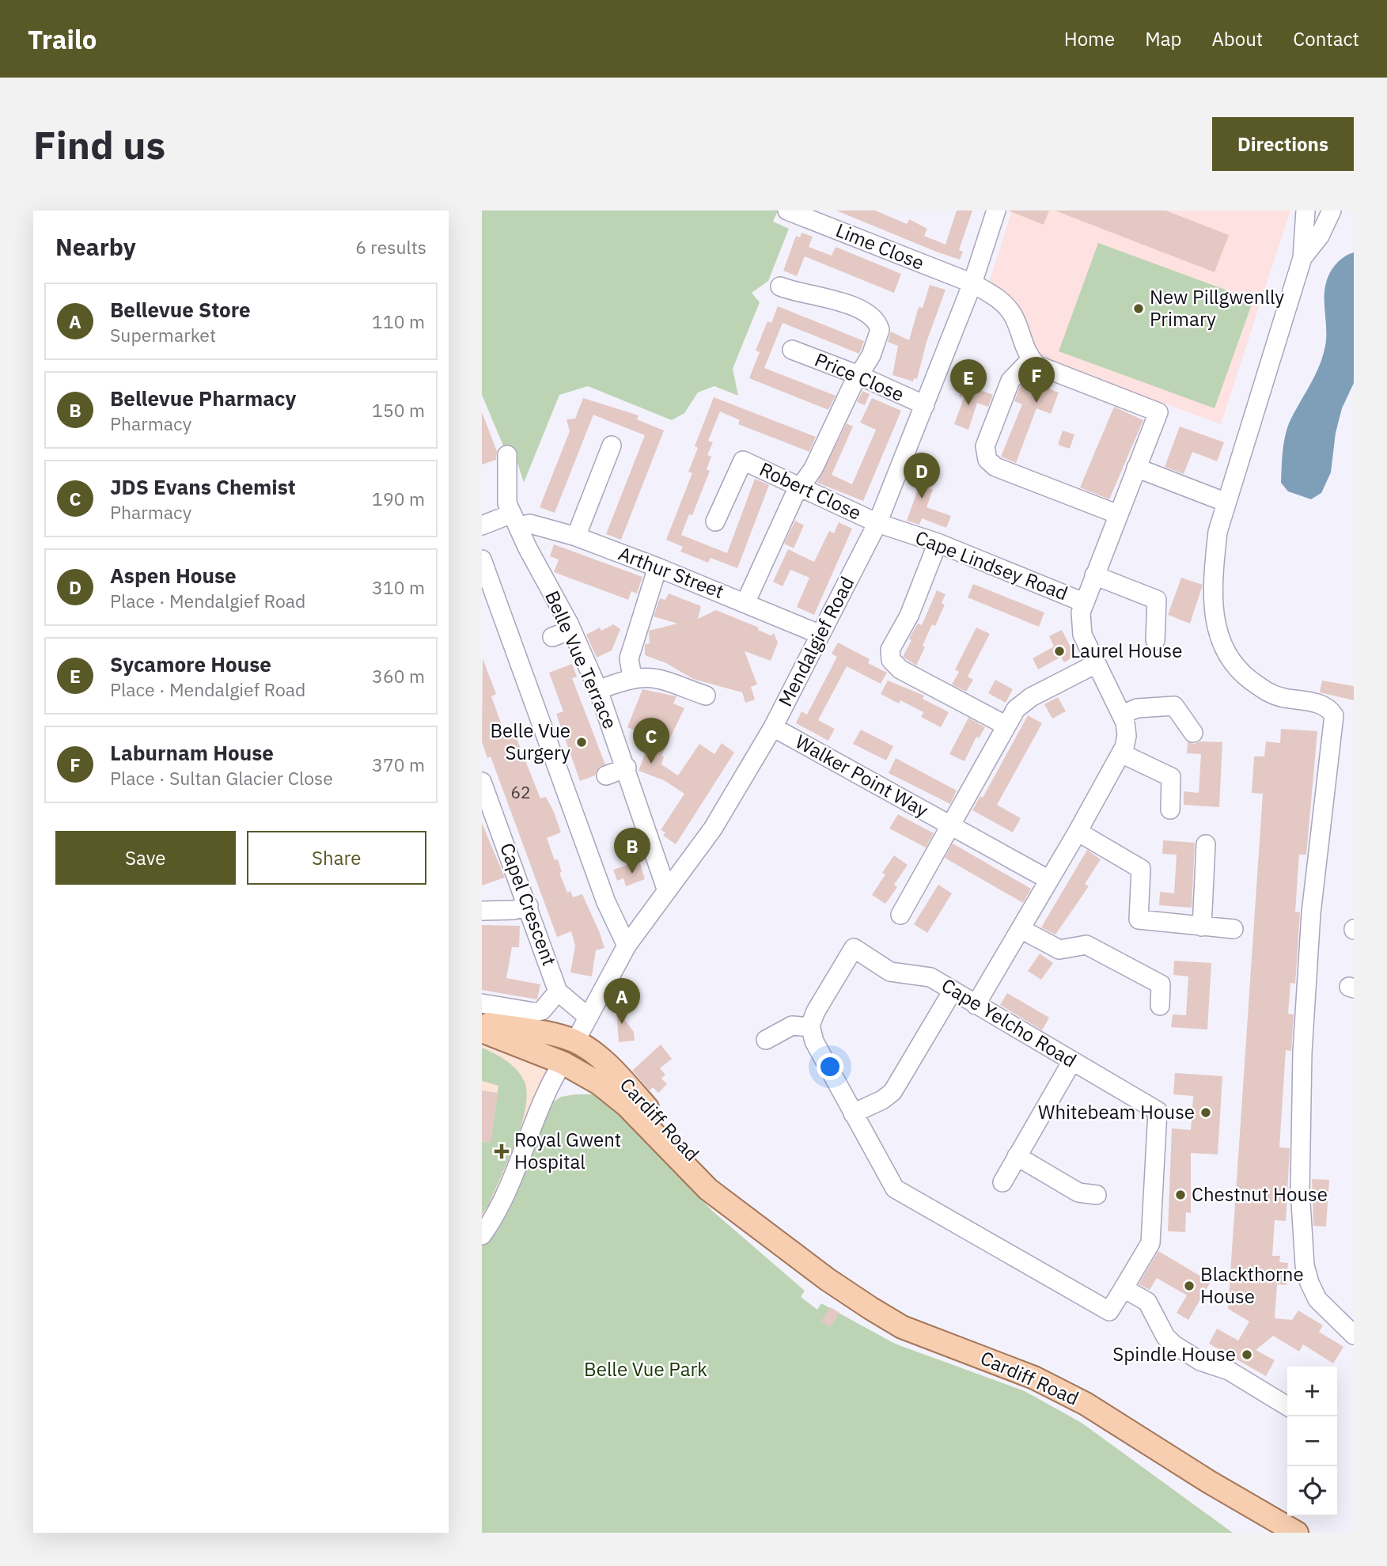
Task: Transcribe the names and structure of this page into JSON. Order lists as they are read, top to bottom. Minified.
{"streets":{"main road":["Cardiff Road"],"street":["Lime Close","Price Close","Robert Close","Cape Lindsey Road","Arthur Street","Mendalgief Road","Belle Vue Terrace","Walker Point Way","Capel Crescent","Cape Yelcho Road"]},"crossings":[["Lime Close","Mendalgief Road"],["Price Close","Mendalgief Road"],["Robert Close","Cape Lindsey Road"],["Robert Close","Mendalgief Road"],["Cape Lindsey Road","Mendalgief Road"],["Cape Lindsey Road","Walker Point Way"],["Cape Lindsey Road","Cape Yelcho Road"],["Arthur Street","Mendalgief Road"],["Arthur Street","Belle Vue Terrace"],["Mendalgief Road","Belle Vue Terrace"],["Mendalgief Road","Walker Point Way"],["Mendalgief Road","Capel Crescent"],["Mendalgief Road","Cardiff Road"]],"parks":["Belle Vue Park"],"places":{"other":["New Pillgwenlly Primary","Laurel House","Belle Vue Surgery","Whitebeam House","Chestnut House","Blackthorne House","Spindle House"],"health":["Royal Gwent Hospital"]},"house_numbers":["62"],"page":{"header":"Trailo","nav":["Home","Map","About","Contact"],"buttons":["Directions",["Save","Share"]],"title":"Find us","heading":["Nearby","6 results"],"list":[{"mark":"A","name":"Bellevue Store","note":"Supermarket","value":"110 m"},{"mark":"B","name":"Bellevue Pharmacy","note":"Pharmacy","value":"150 m"},{"mark":"C","name":"JDS Evans Chemist","note":"Pharmacy","value":"190 m"},{"mark":"D","name":"Aspen House","note":"Place · Mendalgief Road","value":"310 m"},{"mark":"E","name":"Sycamore House","note":"Place · Mendalgief Road","value":"360 m"},{"mark":"F","name":"Laburnam House","note":"Place · Sultan Glacier Close","value":"370 m"}],"pins":["F","E","D","C","B","A"],"map_buttons":["+","−"]}}
